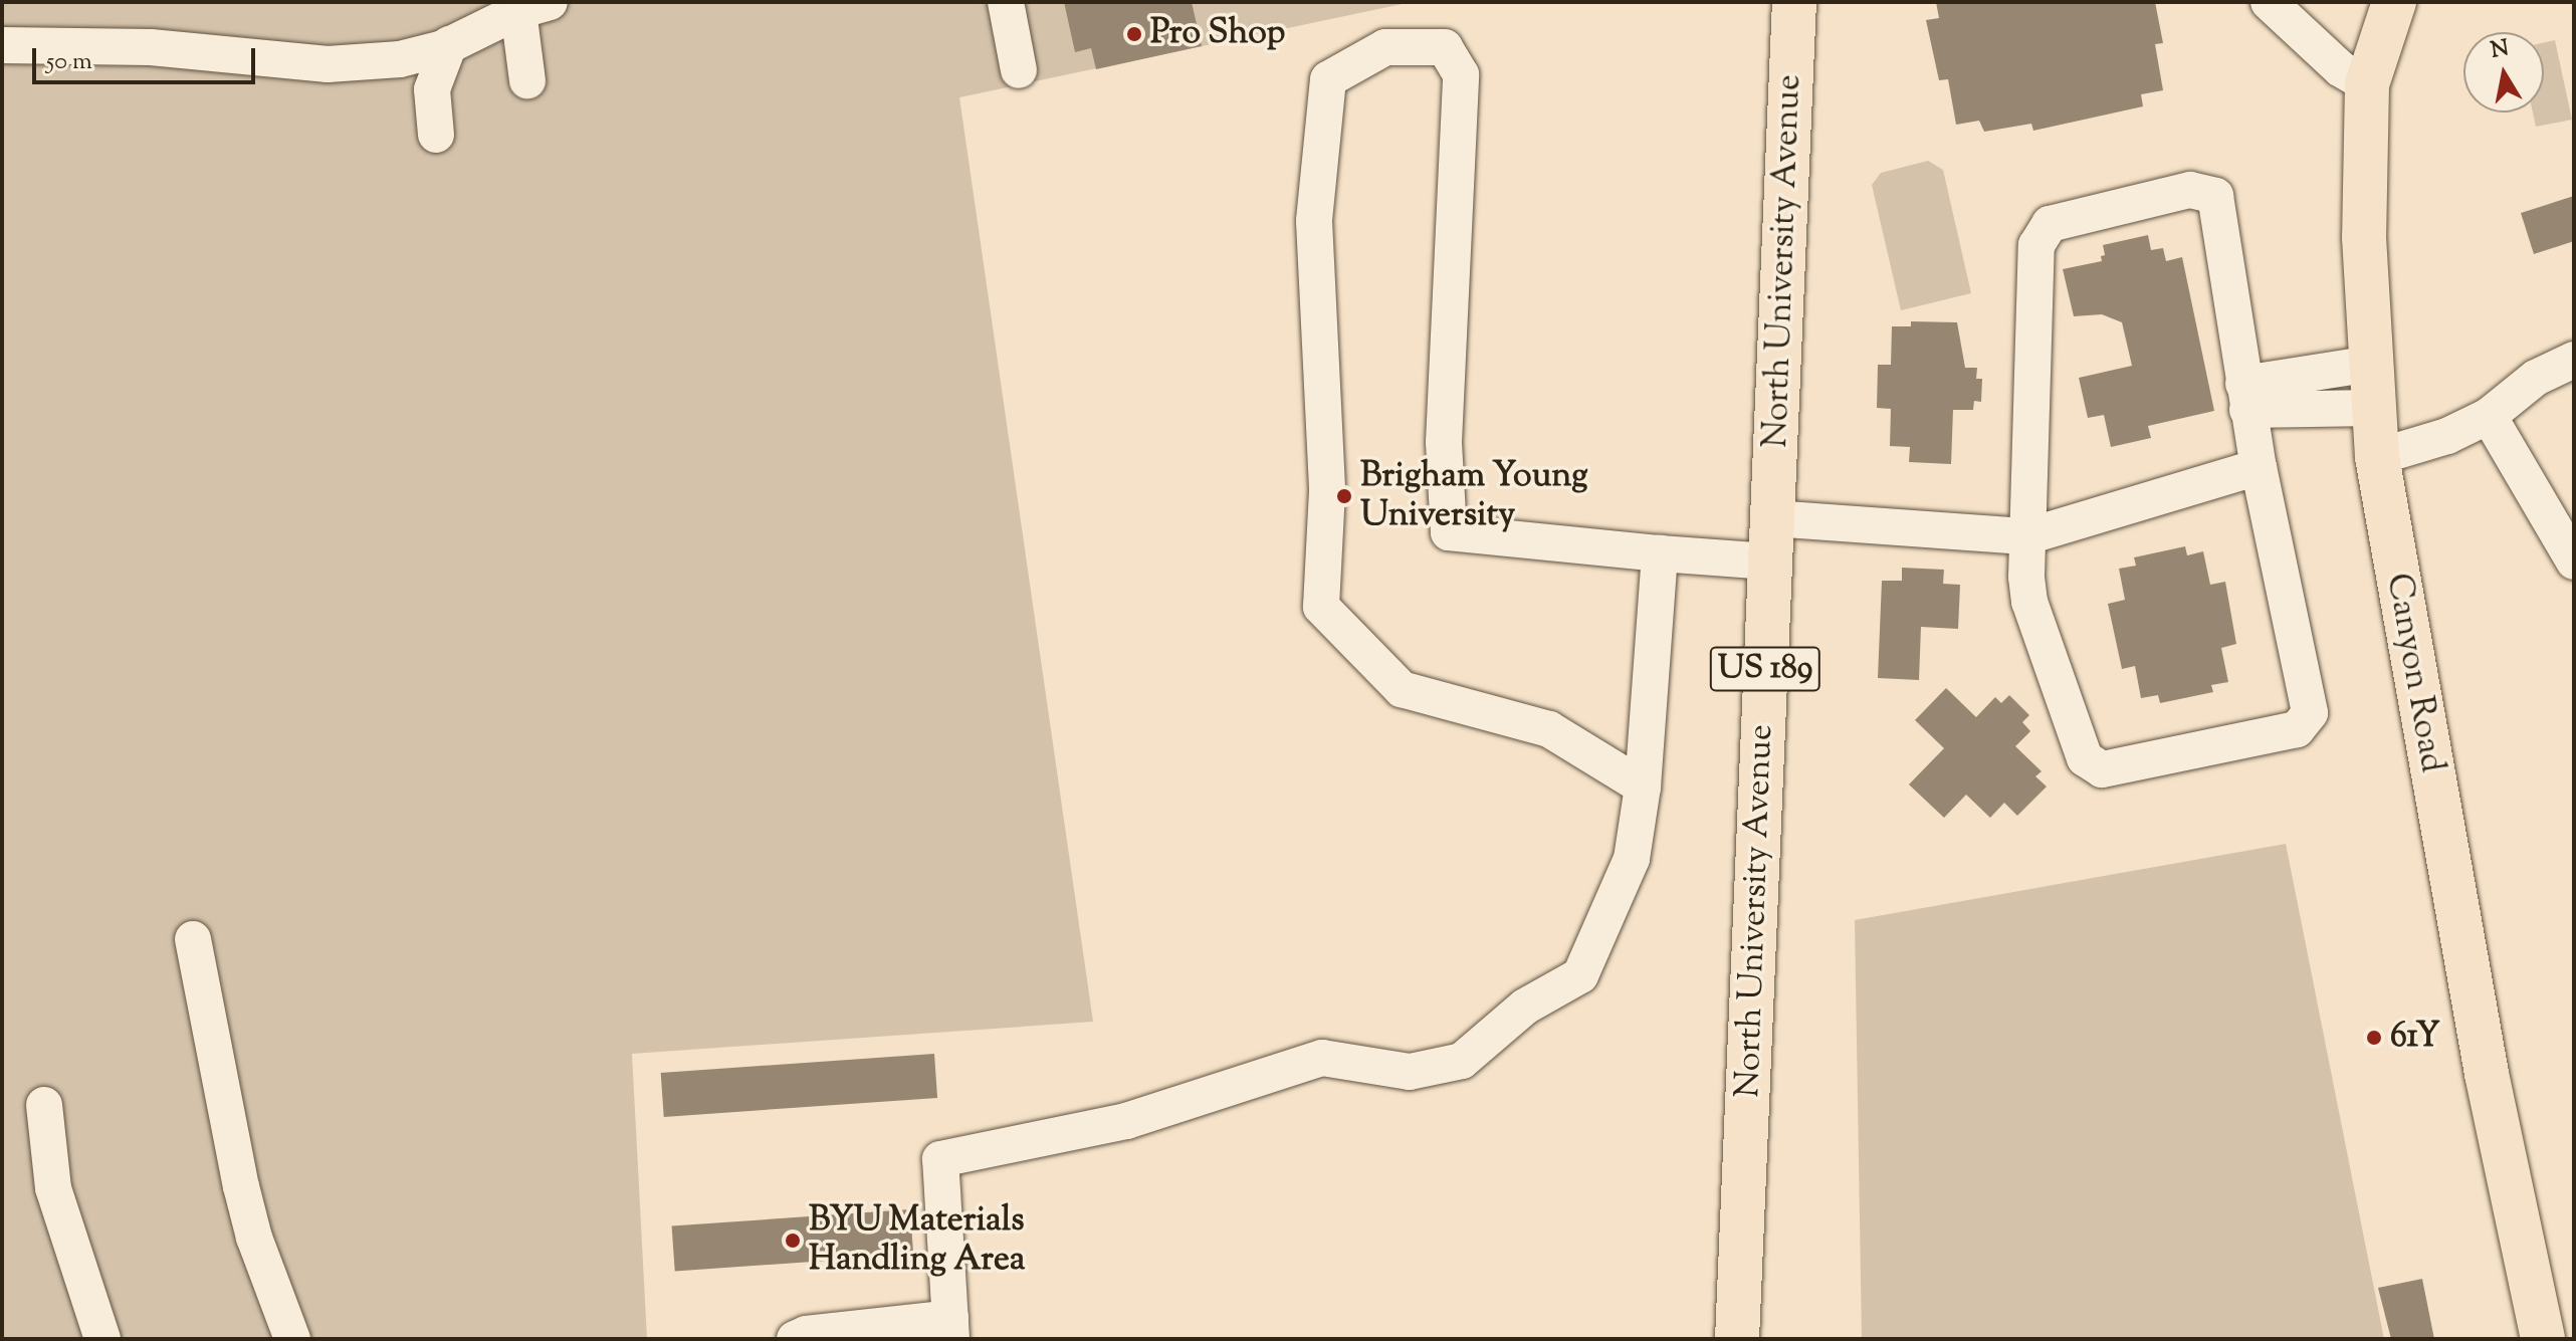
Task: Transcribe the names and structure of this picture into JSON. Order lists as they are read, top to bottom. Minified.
{"streets":{"main road":["North University Avenue","US 189","Canyon Road"]},"places":["Pro Shop","Brigham Young University","61Y","BYU Materials Handling Area"],"scale_bar":"50 m","north":"top"}
